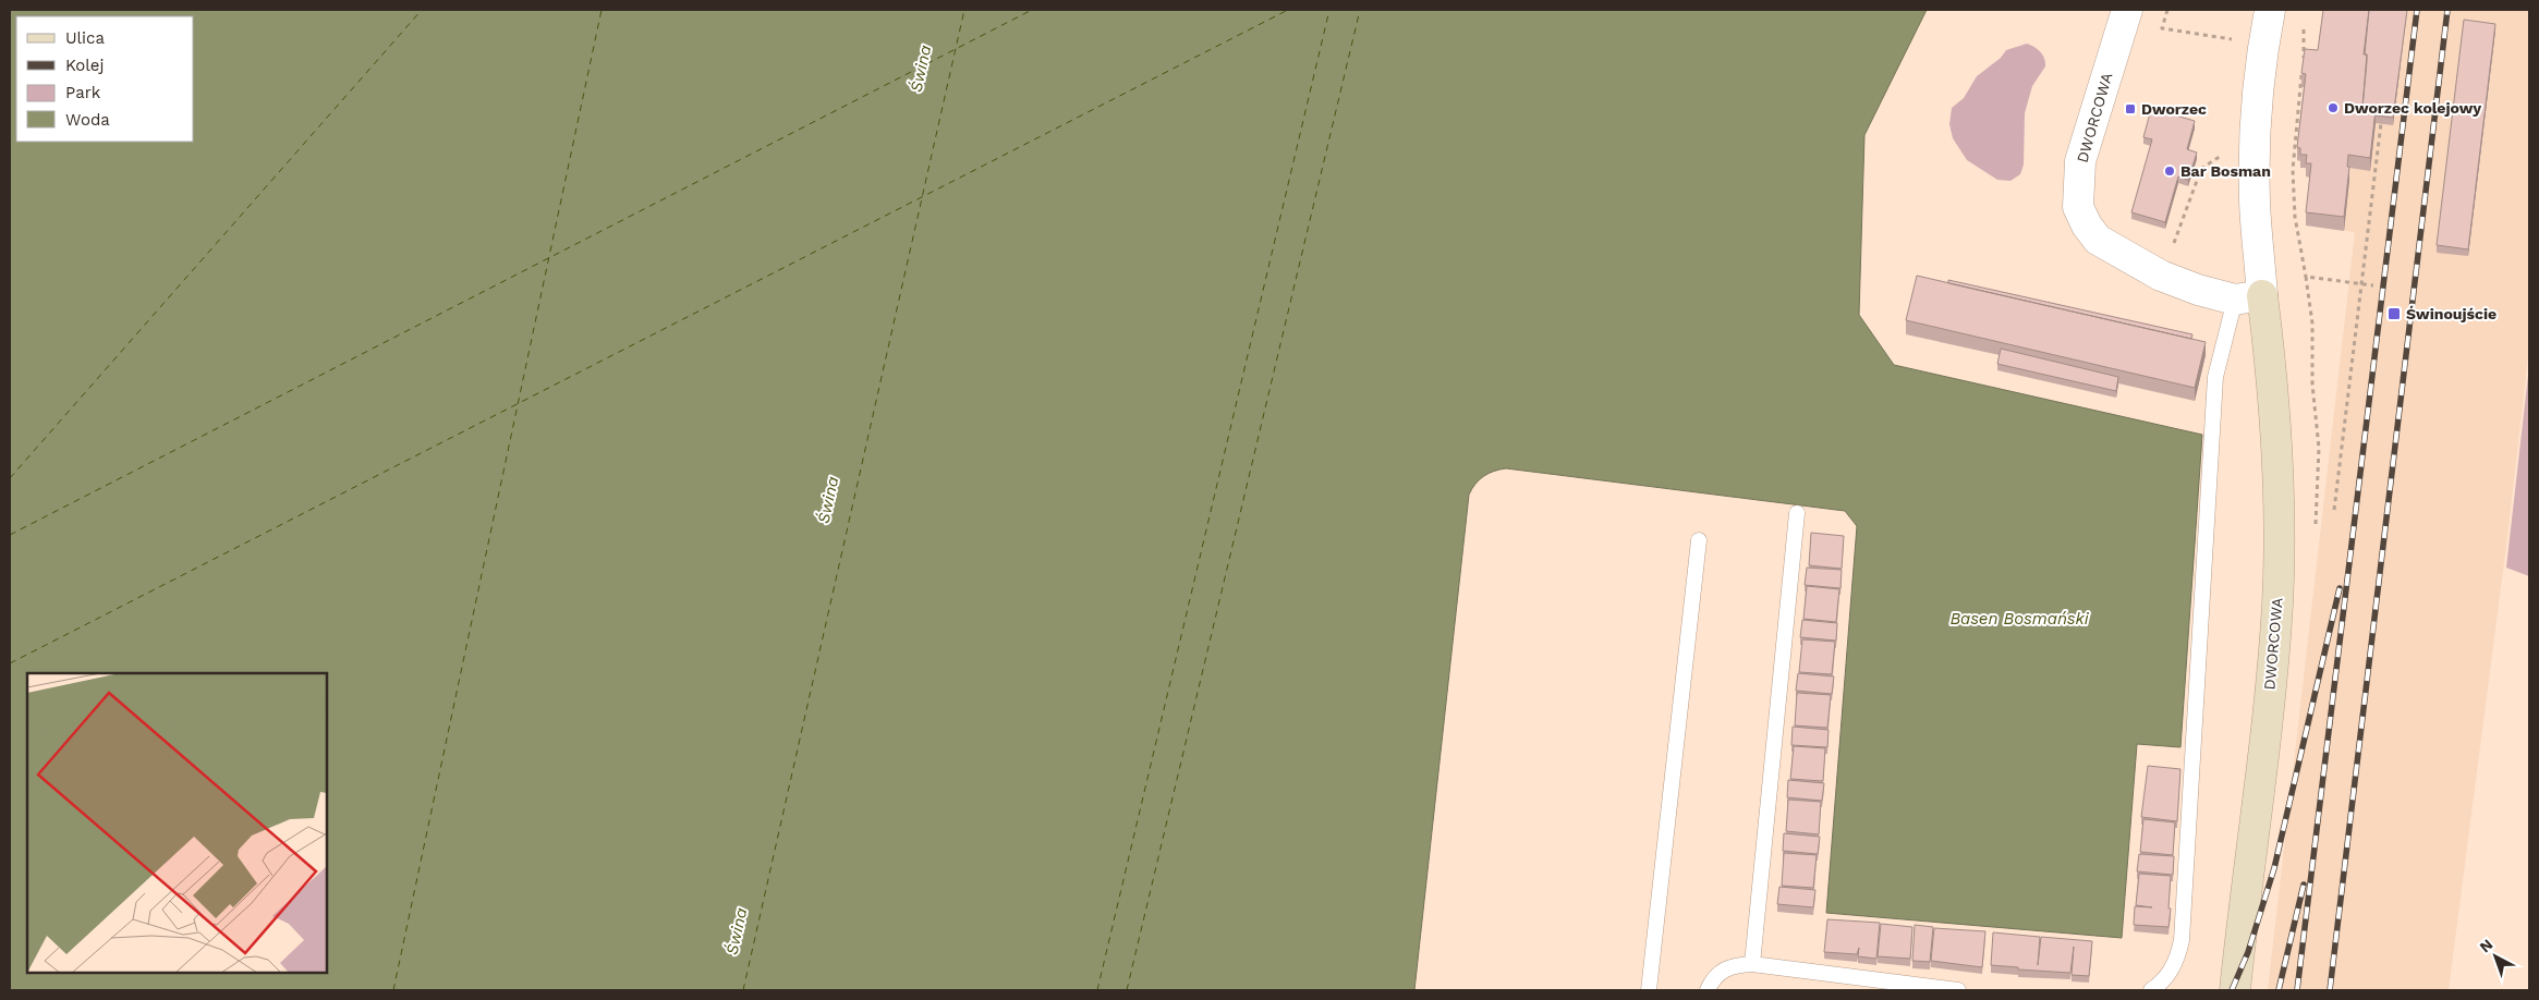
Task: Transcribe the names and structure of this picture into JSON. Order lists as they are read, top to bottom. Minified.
{"streets":{"street":["DWORCOWA"]},"water":["Świna","Basen Bosmański"],"places":{"other":["Dworzec kolejowy","Bar Bosman"],"transit":["Dworzec","Świnoujście"]},"legend":["Ulica","Kolej","Park","Woda"],"north":"top left"}
